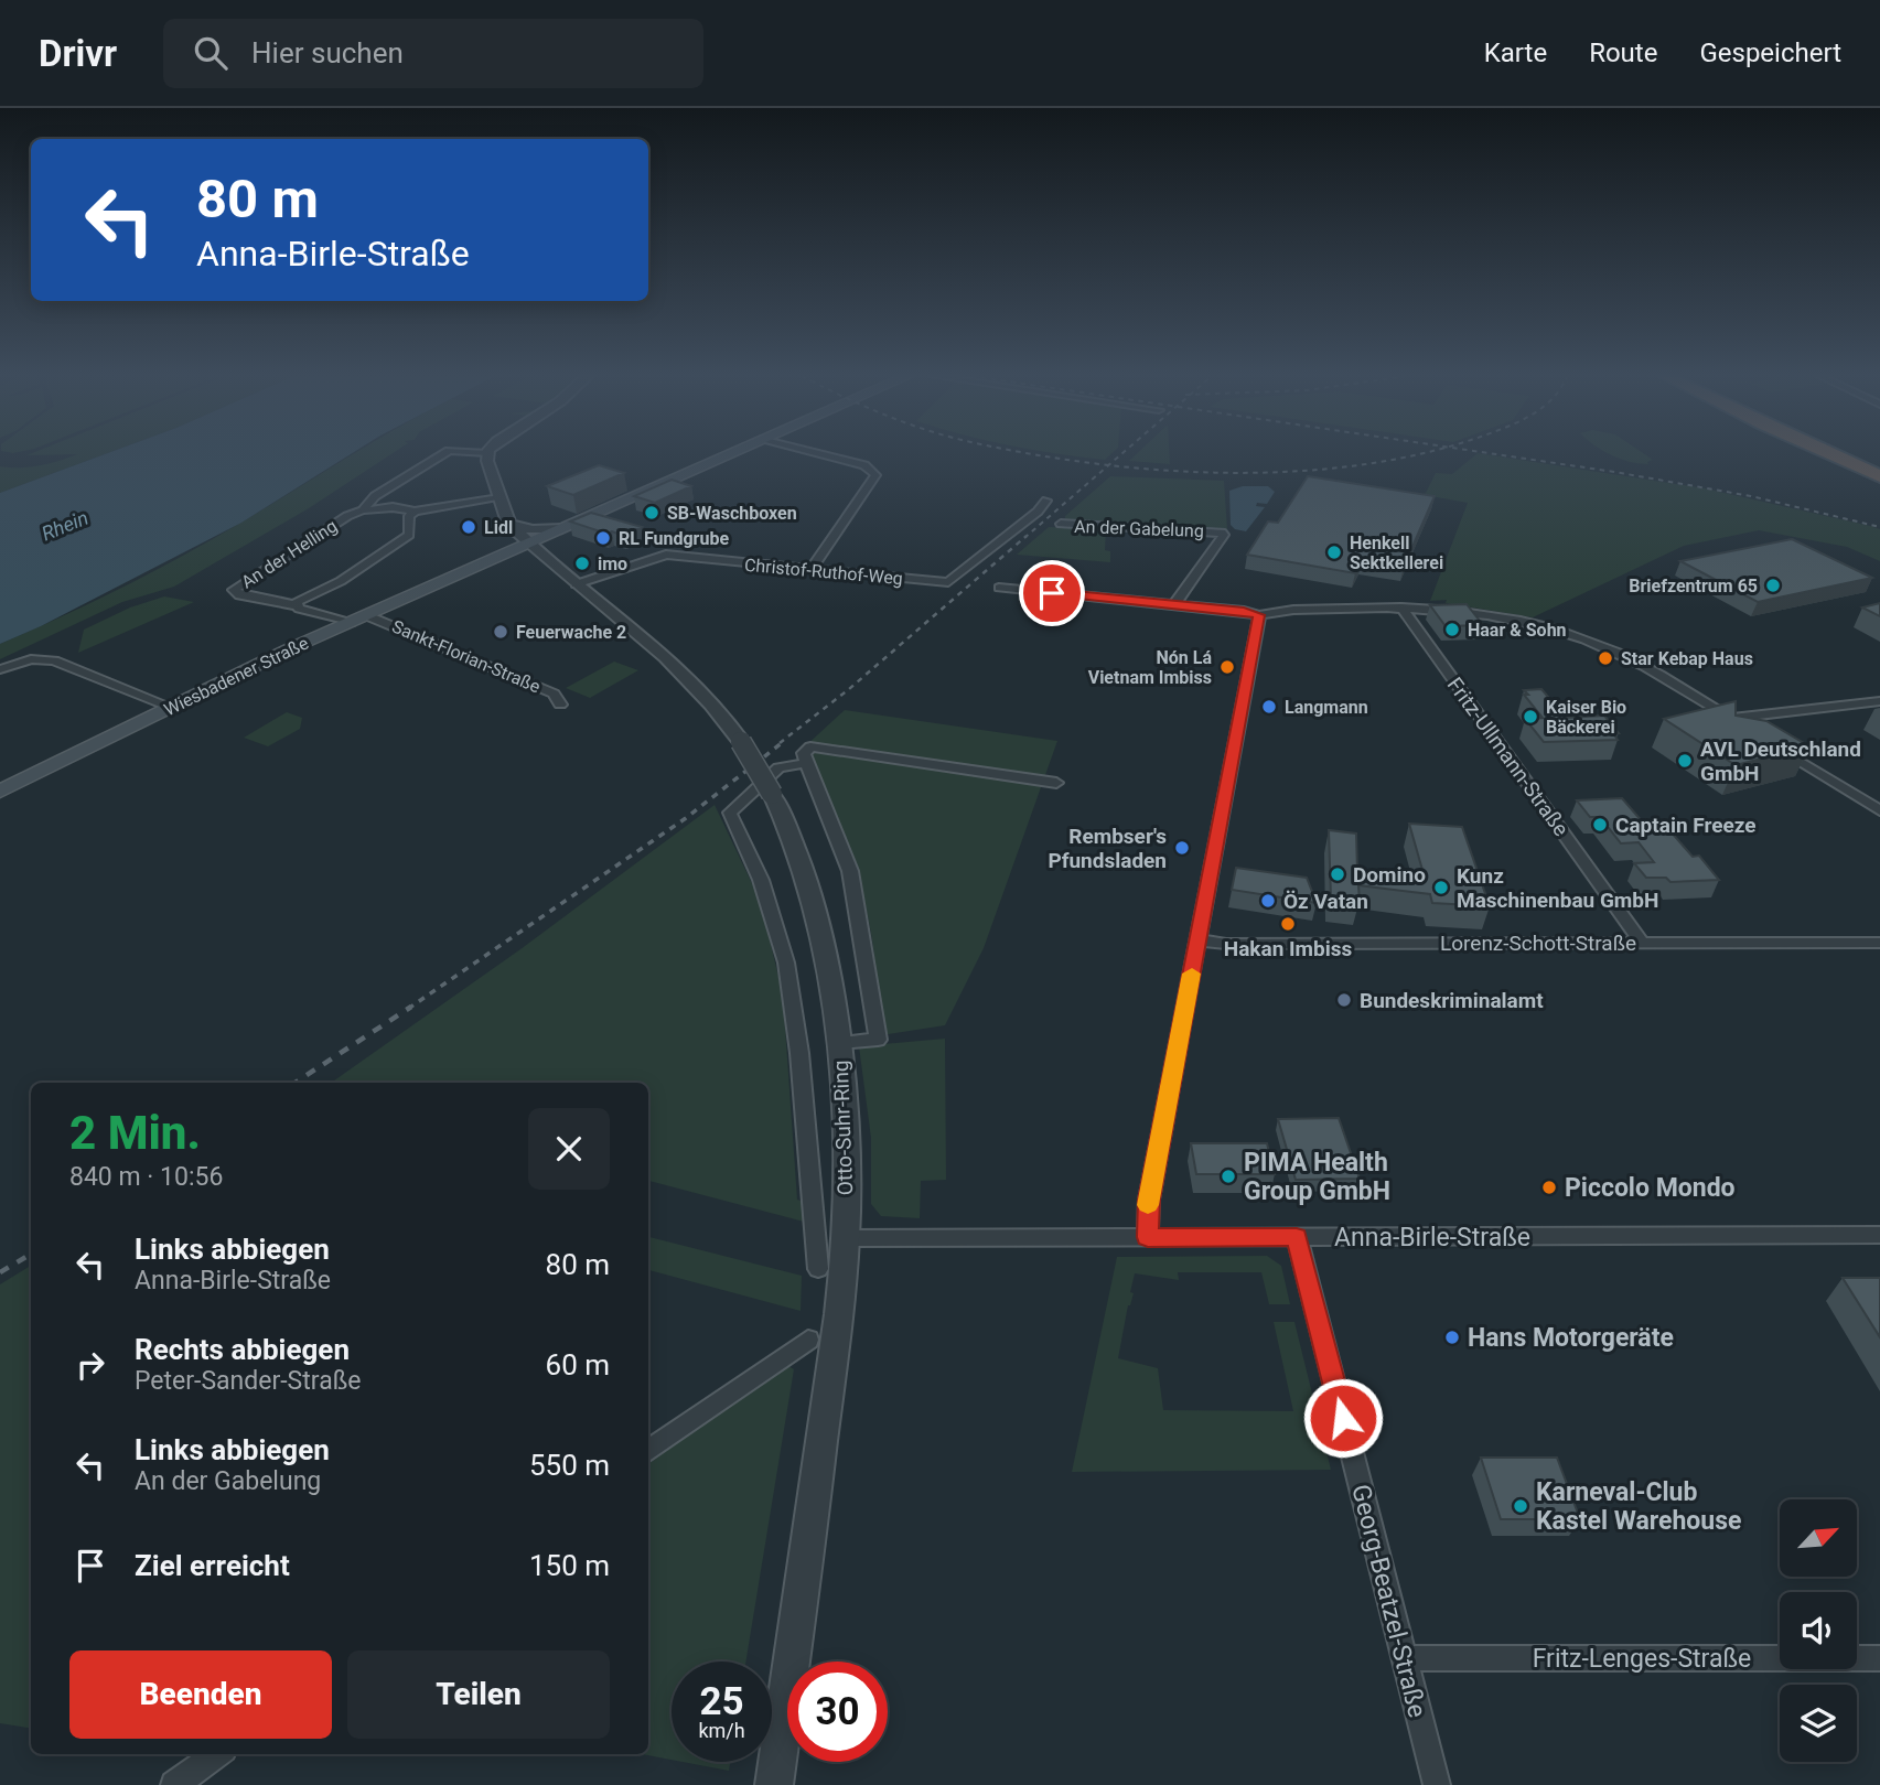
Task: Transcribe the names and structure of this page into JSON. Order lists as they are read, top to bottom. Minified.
{"streets":{"main road":["Wiesbadener Straße"],"street":["An der Gabelung","An der Helling","Christof-Ruthof-Weg","Sankt-Florian-Straße","Fritz-Ullmann-Straße","Lorenz-Schott-Straße","Otto-Suhr-Ring","Anna-Birle-Straße","Georg-Beatzel-Straße","Fritz-Lenges-Straße"]},"crossings":[["An der Helling","Sankt-Florian-Straße"],["An der Helling","Wiesbadener Straße"],["Christof-Ruthof-Weg","Otto-Suhr-Ring"],["Sankt-Florian-Straße","Wiesbadener Straße"],["Wiesbadener Straße","Otto-Suhr-Ring"],["Fritz-Ullmann-Straße","Lorenz-Schott-Straße"],["Otto-Suhr-Ring","Anna-Birle-Straße"],["Anna-Birle-Straße","Georg-Beatzel-Straße"],["Georg-Beatzel-Straße","Fritz-Lenges-Straße"]],"water":["Rhein"],"places":["SB-Waschboxen","Lidl","RL Fundgrube","Henkell Sektkellerei","imo","Briefzentrum 65","Haar & Sohn","Feuerwache 2","Star Kebap Haus","Nón Lá Vietnam Imbiss","Langmann","Kaiser Bio Bäckerei","AVL Deutschland GmbH","Captain Freeze","Rembser's Pfundsladen","Domino","Kunz Maschinenbau GmbH","Öz Vatan","Hakan Imbiss","Bundeskriminalamt","PIMA Health Group GmbH","Piccolo Mondo","Hans Motorgeräte","Karneval-Club Kastel Warehouse"],"north":"top right","page":{"header":"Drivr","search":"Hier suchen","nav":["Karte","Route","Gespeichert"],"turn":["80 m","Anna-Birle-Straße"],"heading":["2 Min.","840 m · 10:56"],"list":[{"name":"Links abbiegen","note":"Anna-Birle-Straße","value":"80 m"},{"name":"Rechts abbiegen","note":"Peter-Sander-Straße","value":"60 m"},{"name":"Links abbiegen","note":"An der Gabelung","value":"550 m"},{"name":"Ziel erreicht","value":"150 m"}],"buttons":["Beenden","Teilen"],"speed":"25 km/h","limit":"30"}}
